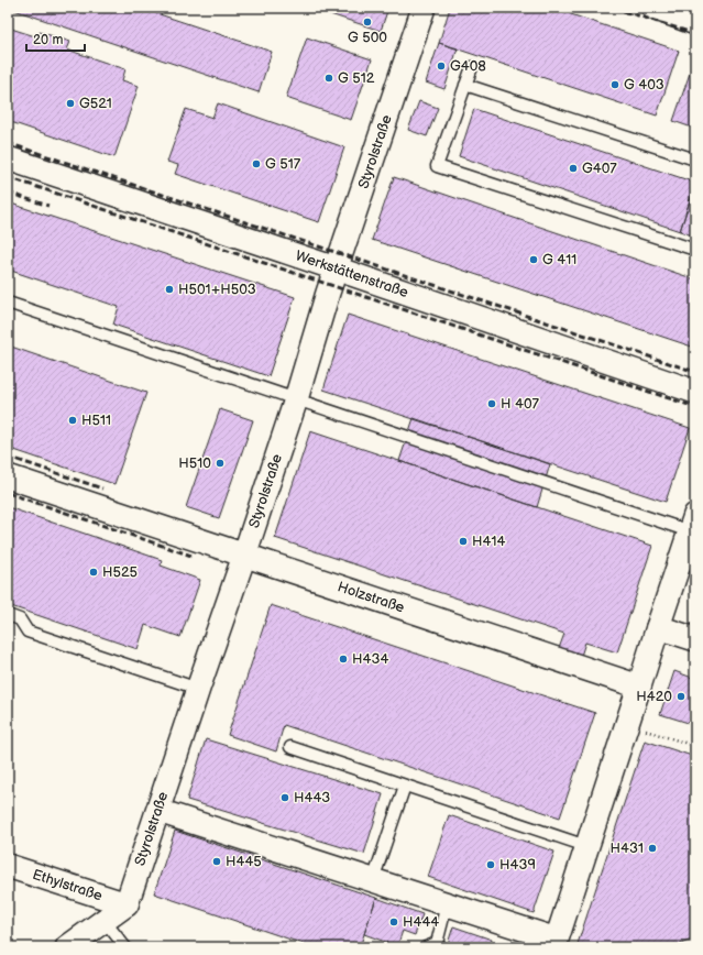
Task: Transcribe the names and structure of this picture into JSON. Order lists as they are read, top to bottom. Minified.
{"streets":{"street":["Styrolstraße","Werkstättenstraße","Holzstraße","Ethylstraße"]},"crossings":[["Styrolstraße","Werkstättenstraße"],["Styrolstraße","Holzstraße"],["Styrolstraße","Ethylstraße"]],"places":["G 500","G408","G 512","G 403","G521","G 517","G407","G 411","H501+H503","H 407","H511","H510","H414","H525","H434","H420","H443","H431","H445","H439","H444"],"scale_bar":"20 m"}
